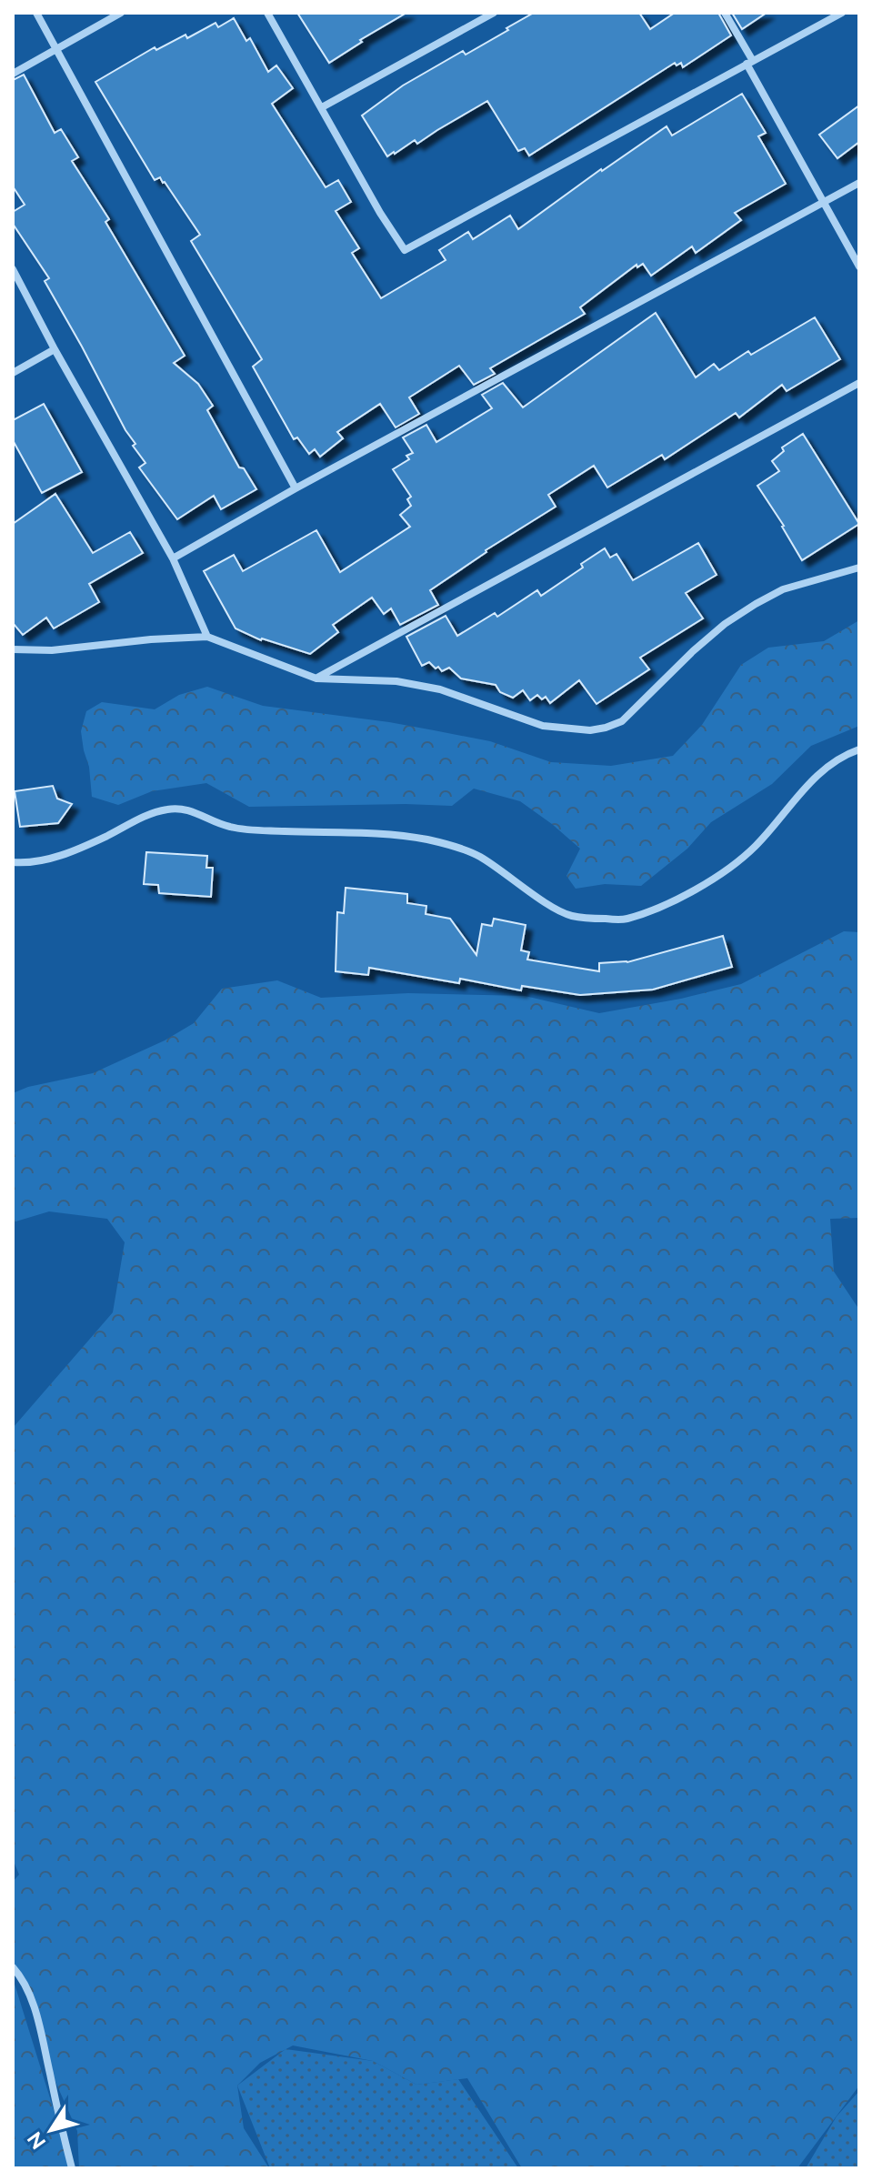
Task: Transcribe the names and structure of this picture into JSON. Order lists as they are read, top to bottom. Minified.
{"north":"bottom left"}
